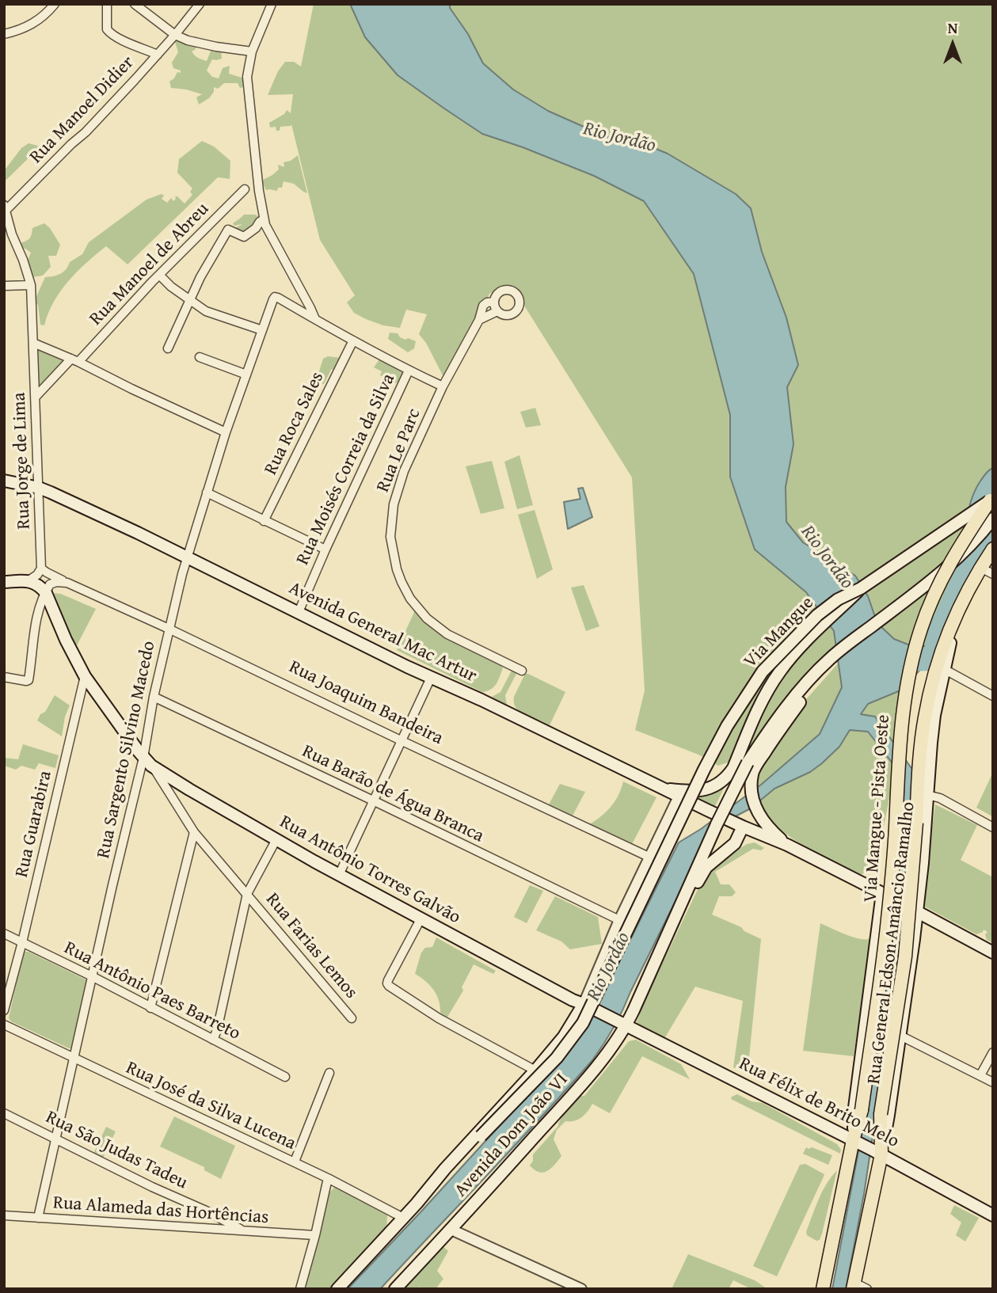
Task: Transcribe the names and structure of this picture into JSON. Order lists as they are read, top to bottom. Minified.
{"streets":{"main road":["Avenida General Mac Artur","Via Mangue","Via Mangue - Pista Oeste","Rua Antônio Torres Galvão","Rua General Edson Amâncio Ramalho","Rua Félix de Brito Melo","Avenida Dom João VI"],"street":["Rua Manoel Didier","Rua Manoel de Abreu","Rua Roca Sales","Rua Le Parc","Rua Jorge de Lima","Rua Moisés Correia da Silva","Rua Joaquim Bandeira","Rua Sargento Silvino Macedo","Rua Barão de Água Branca","Rua Guarabira","Rua Farias Lemos","Rua Antônio Paes Barreto","Rua José da Silva Lucena","Rua São Judas Tadeu","Rua Alameda das Hortências"]},"crossings":[["Rua Manoel Didier","Rua Jorge de Lima"],["Rua Manoel de Abreu","Rua Jorge de Lima"],["Rua Jorge de Lima","Avenida General Mac Artur"],["Rua Jorge de Lima","Rua Joaquim Bandeira"],["Rua Moisés Correia da Silva","Avenida General Mac Artur"],["Avenida General Mac Artur","Rua Sargento Silvino Macedo"],["Via Mangue","Via Mangue - Pista Oeste"],["Via Mangue","Avenida Dom João VI"],["Rua Joaquim Bandeira","Rua Sargento Silvino Macedo"],["Rua Sargento Silvino Macedo","Rua Barão de Água Branca"],["Rua Sargento Silvino Macedo","Rua Antônio Torres Galvão"],["Rua Sargento Silvino Macedo","Rua Farias Lemos"],["Rua Sargento Silvino Macedo","Rua Antônio Paes Barreto"],["Rua Sargento Silvino Macedo","Rua José da Silva Lucena"],["Rua Sargento Silvino Macedo","Rua São Judas Tadeu"],["Rua Sargento Silvino Macedo","Rua Alameda das Hortências"],["Via Mangue - Pista Oeste","Rua Félix de Brito Melo"],["Rua Guarabira","Rua Antônio Paes Barreto"],["Rua Antônio Torres Galvão","Rua Farias Lemos"],["Rua Antônio Torres Galvão","Rua Félix de Brito Melo"],["Rua Antônio Torres Galvão","Avenida Dom João VI"],["Rua General Edson Amâncio Ramalho","Rua Félix de Brito Melo"],["Rua Félix de Brito Melo","Avenida Dom João VI"],["Rua José da Silva Lucena","Avenida Dom João VI"],["Rua São Judas Tadeu","Rua Alameda das Hortências"]],"water":["Rio Jordão"],"north":"top"}
